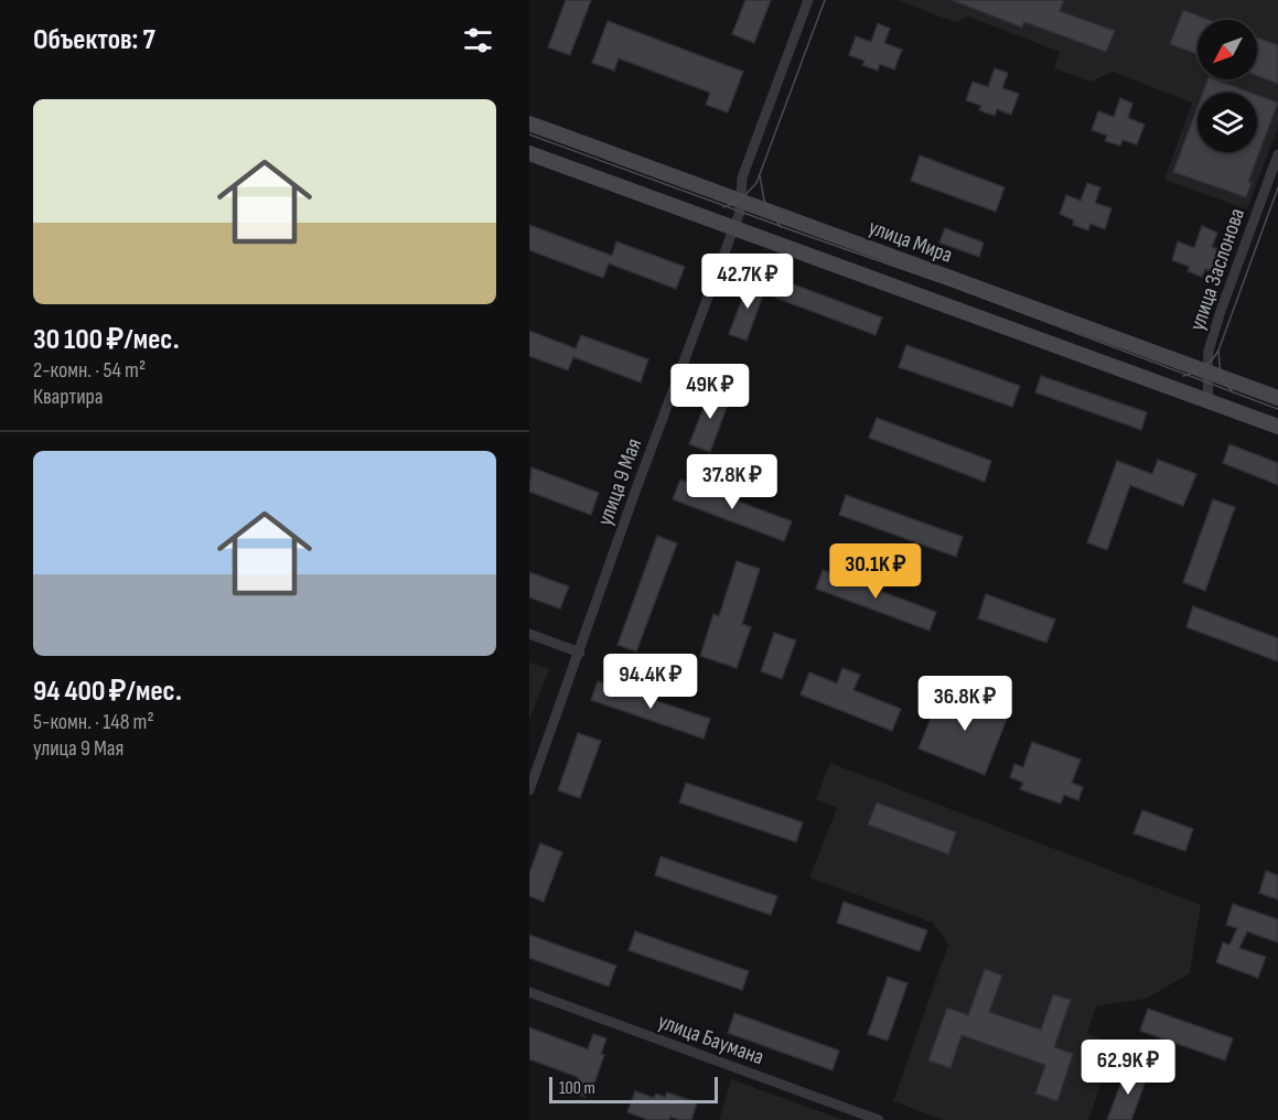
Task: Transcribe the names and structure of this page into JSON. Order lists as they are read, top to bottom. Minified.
{"streets":{"main road":["улица Мира"],"street":["улица Заслонова","улица 9 Мая","улица Баумана"]},"crossings":[["улица Мира","улица Заслонова"],["улица Мира","улица 9 Мая"]],"scale_bar":"100 m","north":"bottom left","page":{"heading":"Объектов: 7","list":[{"name":"30 100 ₽/мес.","note":"2-комн. · 54 m² · Квартира"},{"name":"94 400 ₽/мес.","note":"5-комн. · 148 m² · улица 9 Мая"}],"price":["42.7K ₽","49K ₽","37.8K ₽","30.1K ₽","94.4K ₽","36.8K ₽","62.9K ₽"],"scale":"100 m"}}
